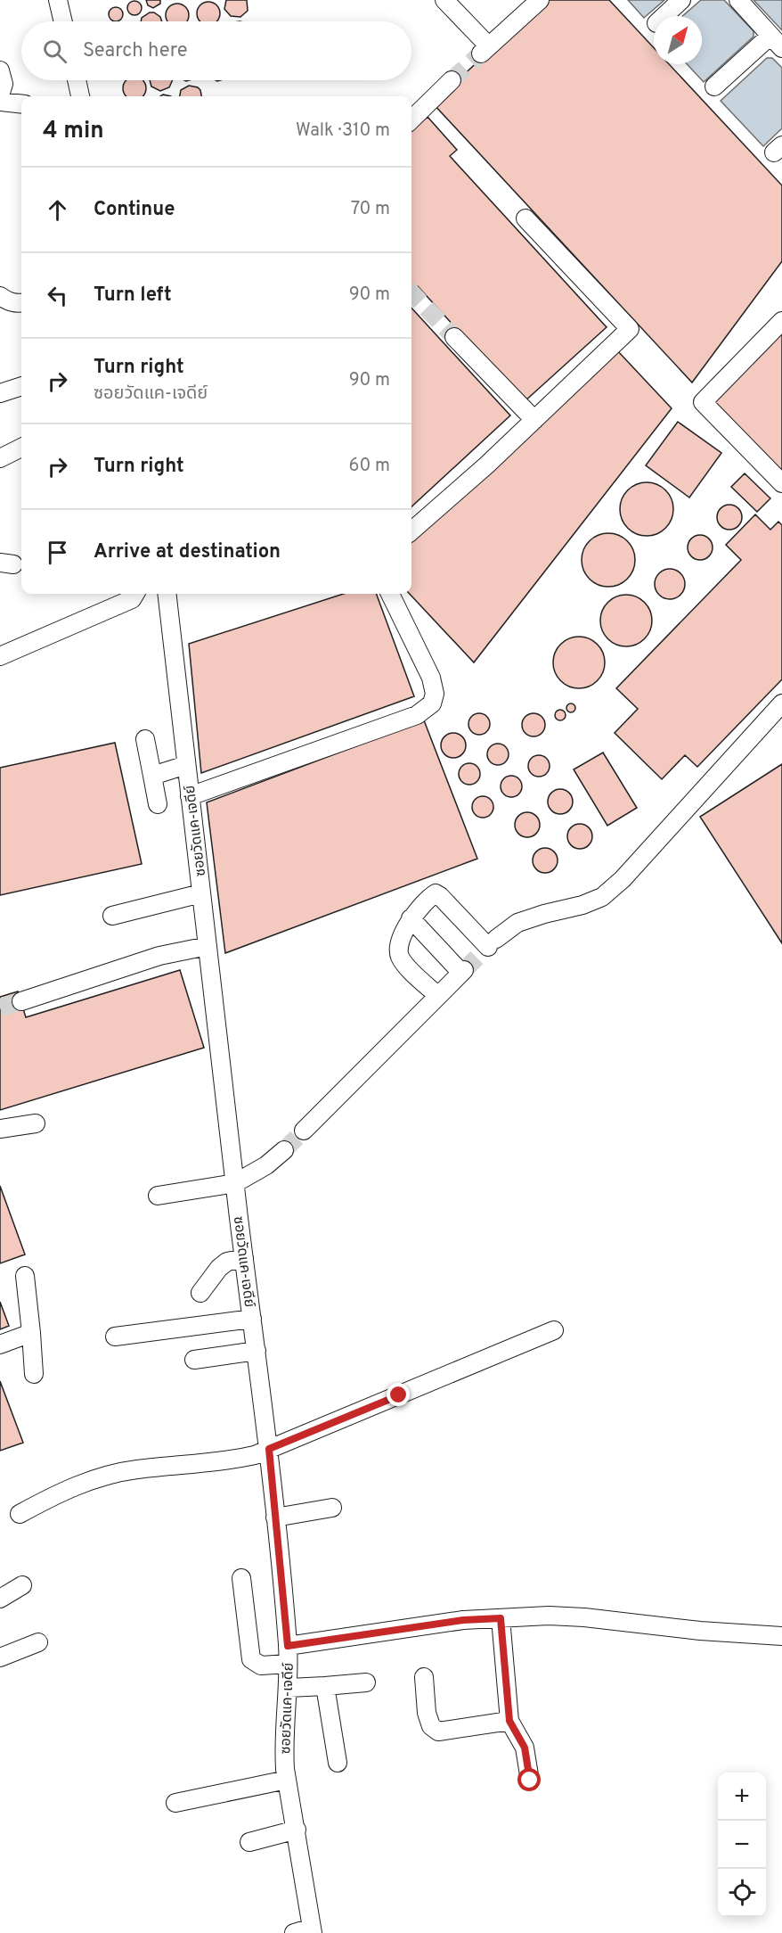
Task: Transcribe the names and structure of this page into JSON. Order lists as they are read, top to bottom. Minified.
{"streets":{"street":["ซอยวัดแค-เจดีย์"]},"north":"top right","page":{"search":"Search here","heading":["4 min","Walk · 310 m"],"list":[["Continue","70 m"],["Turn left","90 m"],["Turn right","ซอยวัดแค-เจดีย์","90 m"],["Turn right","60 m"],"Arrive at destination"],"map_buttons":["+","−"]}}
